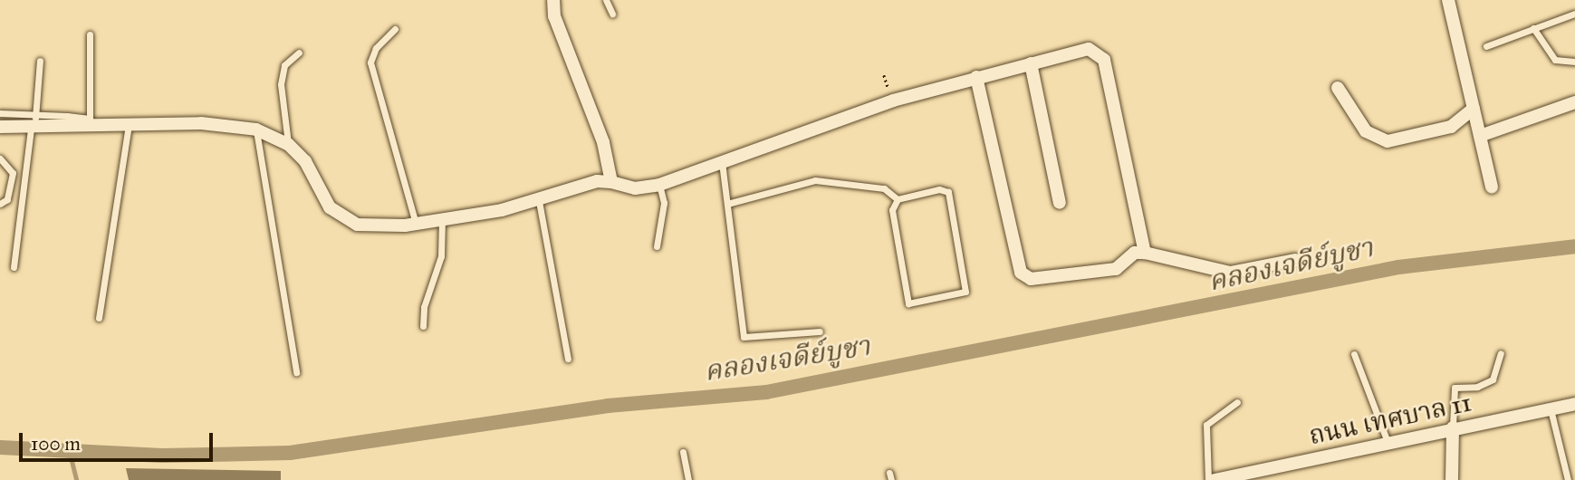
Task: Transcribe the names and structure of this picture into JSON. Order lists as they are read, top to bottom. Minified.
{"streets":{"street":["ถนน เทศบาล 11"]},"water":["คลองเจดีย์บูชา"],"scale_bar":"100 m"}
